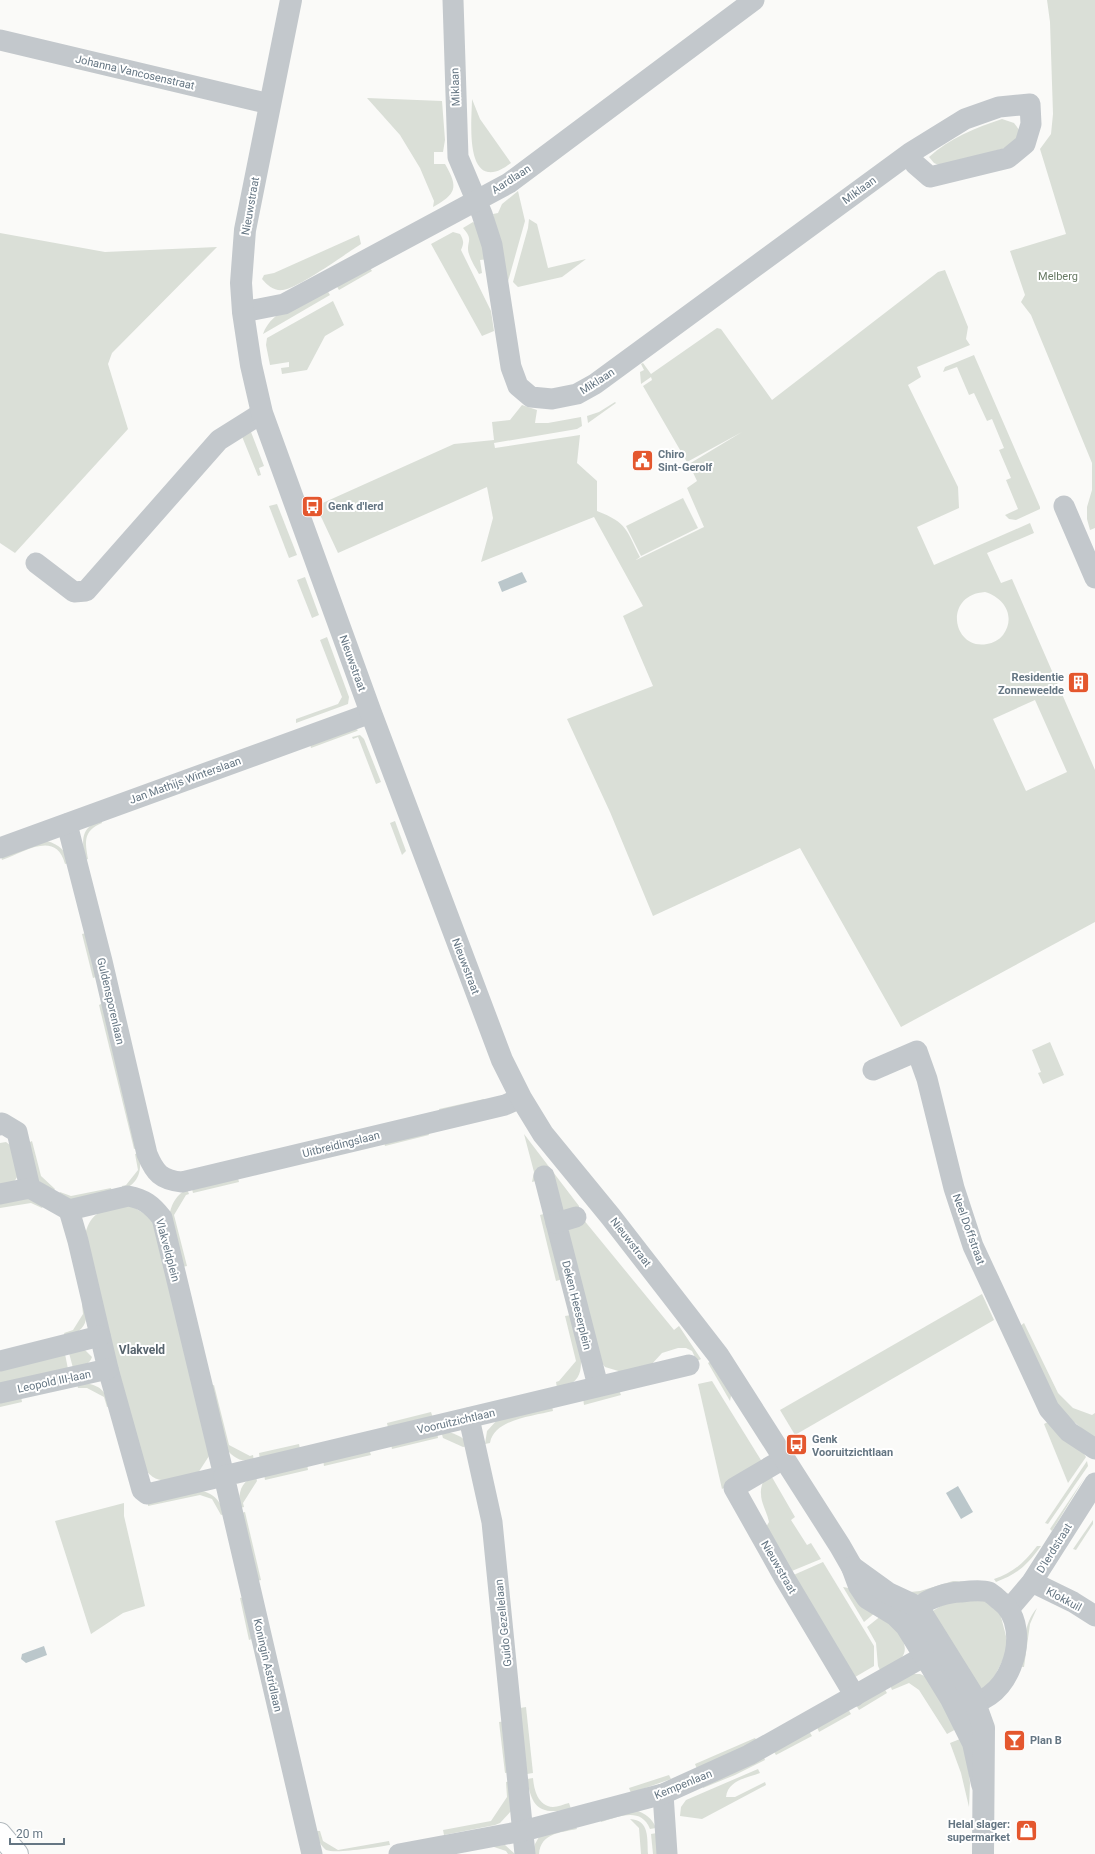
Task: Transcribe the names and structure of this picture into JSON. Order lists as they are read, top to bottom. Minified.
{"streets":{"street":["Johanna Vancosenstraat","Miklaan","Aardlaan","Nieuwstraat","Jan Mathijs Winterslaan","Guldensporenlaan","Uitbreidingslaan","Neel Doffstraat","Vlakveldplein","Deken Heeserplein","Leopold III-laan","Vooruitzichtlaan","D'Ierdstraat","Klokkuil","Guido Gezellelaan","Koningin Astridlaan","Kempenlaan"]},"crossings":[["Johanna Vancosenstraat","Nieuwstraat"],["Miklaan","Aardlaan"],["Aardlaan","Nieuwstraat"],["Nieuwstraat","Jan Mathijs Winterslaan"],["Nieuwstraat","Uitbreidingslaan"],["Nieuwstraat","D'Ierdstraat"],["Nieuwstraat","Kempenlaan"],["Jan Mathijs Winterslaan","Guldensporenlaan"],["Guldensporenlaan","Uitbreidingslaan"],["Vlakveldplein","Vooruitzichtlaan"],["Vlakveldplein","Koningin Astridlaan"],["Deken Heeserplein","Vooruitzichtlaan"],["Vooruitzichtlaan","Guido Gezellelaan"],["Vooruitzichtlaan","Koningin Astridlaan"],["D'Ierdstraat","Klokkuil"],["D'Ierdstraat","Kempenlaan"],["Guido Gezellelaan","Kempenlaan"]],"districts":["Vlakveld"],"parks":["Melberg"],"places":{"public building":["Chiro Sint-Gerolf"],"bus stop":["Genk d'Ierd","Genk Vooruitzichtlaan"],"building":["Residentie Zonneweelde"],"bar":["Plan B"],"shop":["Helal slager: supermarket"]},"scale_bar":"20 m"}
